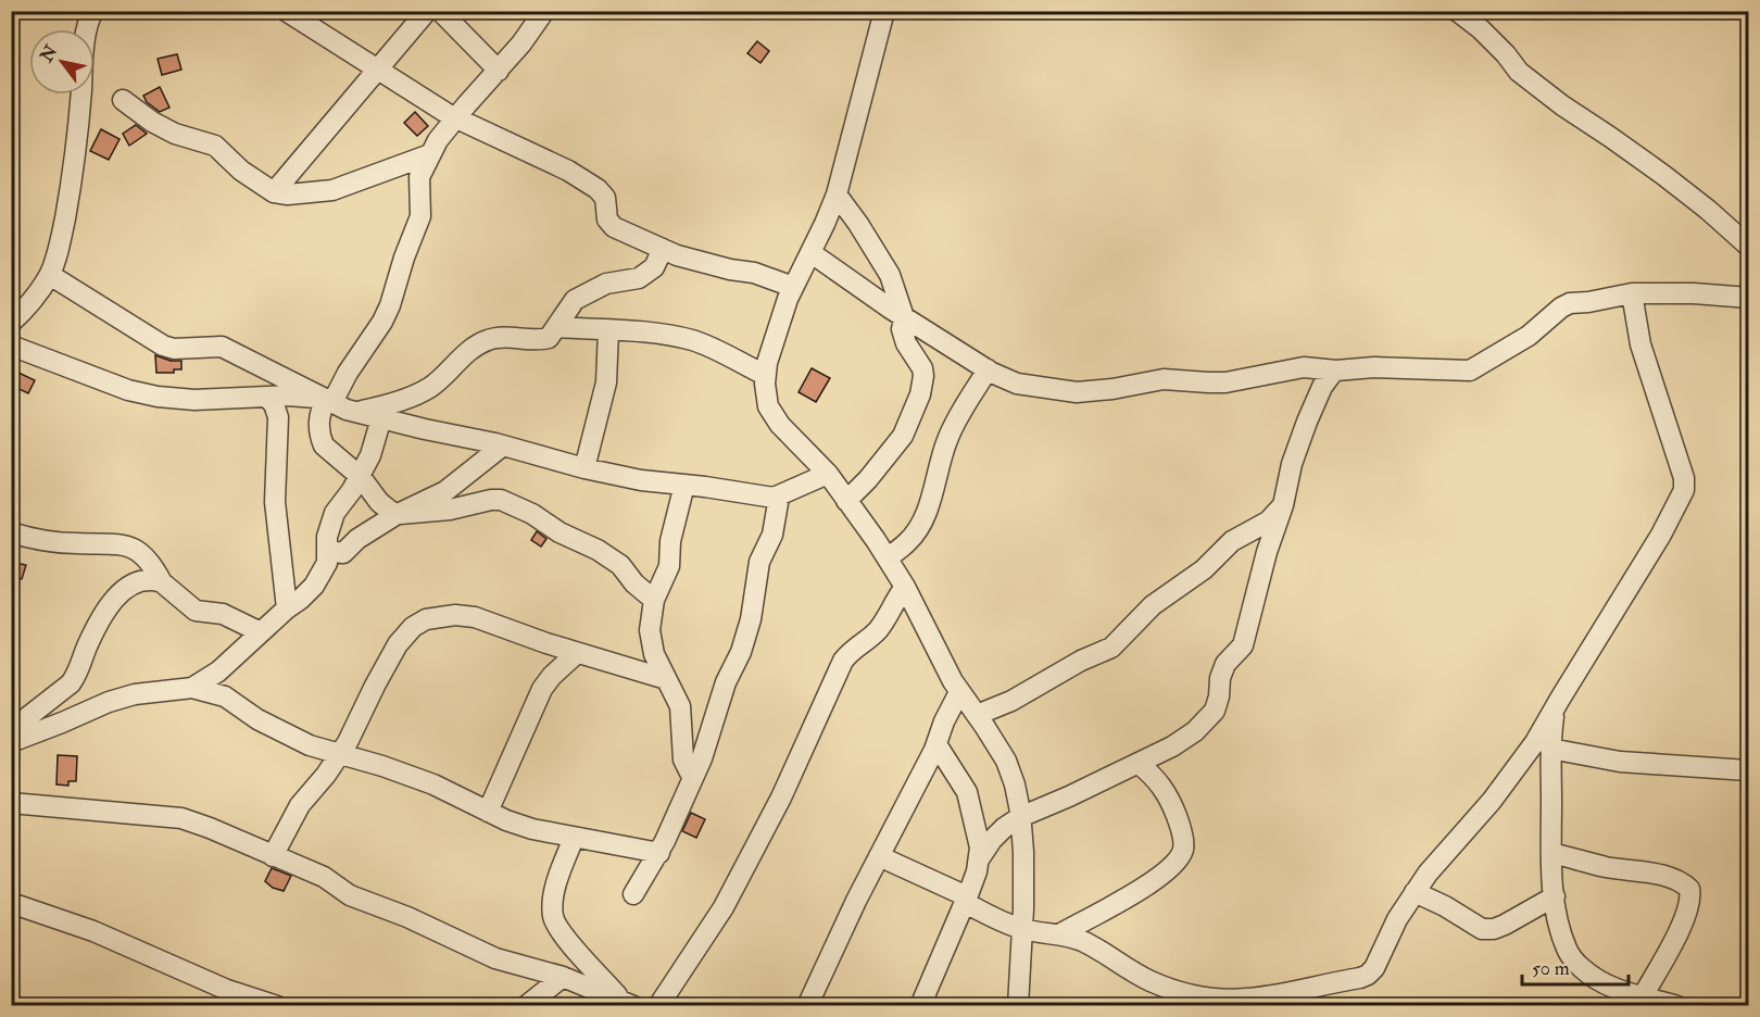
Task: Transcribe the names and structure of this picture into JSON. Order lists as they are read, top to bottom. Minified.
{"scale_bar":"50 m","north":"top left"}
